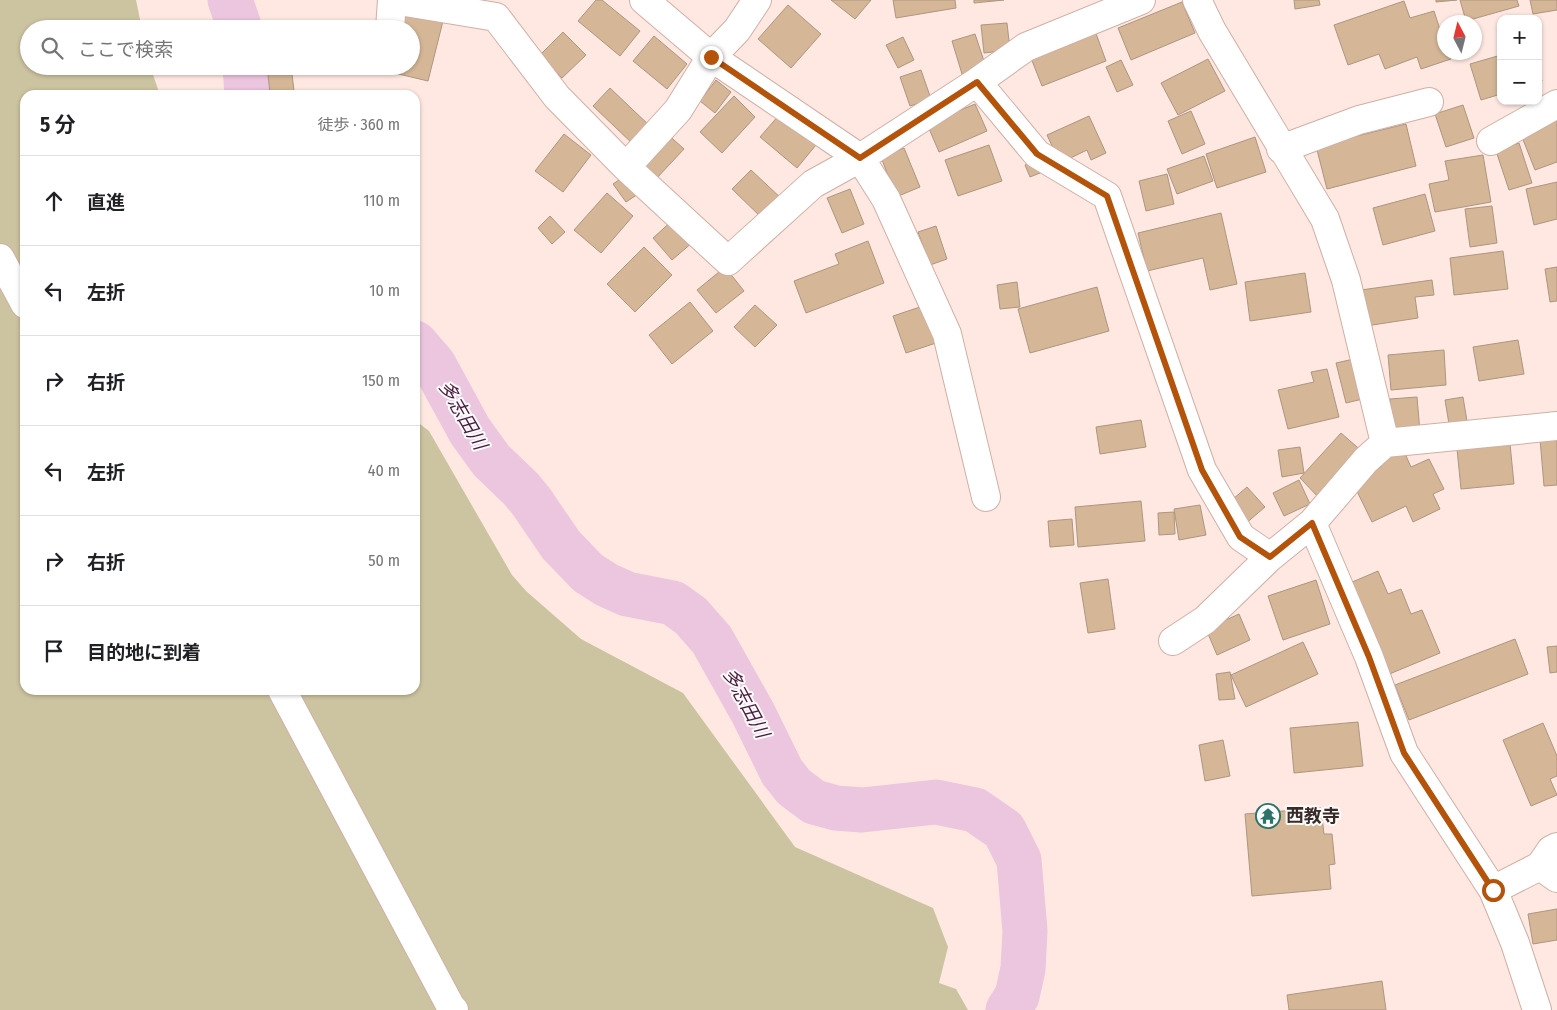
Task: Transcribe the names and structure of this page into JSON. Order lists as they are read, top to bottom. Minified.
{"water":["多志田川"],"places":{"temple":["西教寺"]},"north":"top","page":{"map_buttons":["+","−"],"search":"ここで検索","heading":["5 分","徒歩 · 360 m"],"list":[["直進","110 m"],["左折","10 m"],["右折","150 m"],["左折","40 m"],["右折","50 m"],"目的地に到着"]}}
